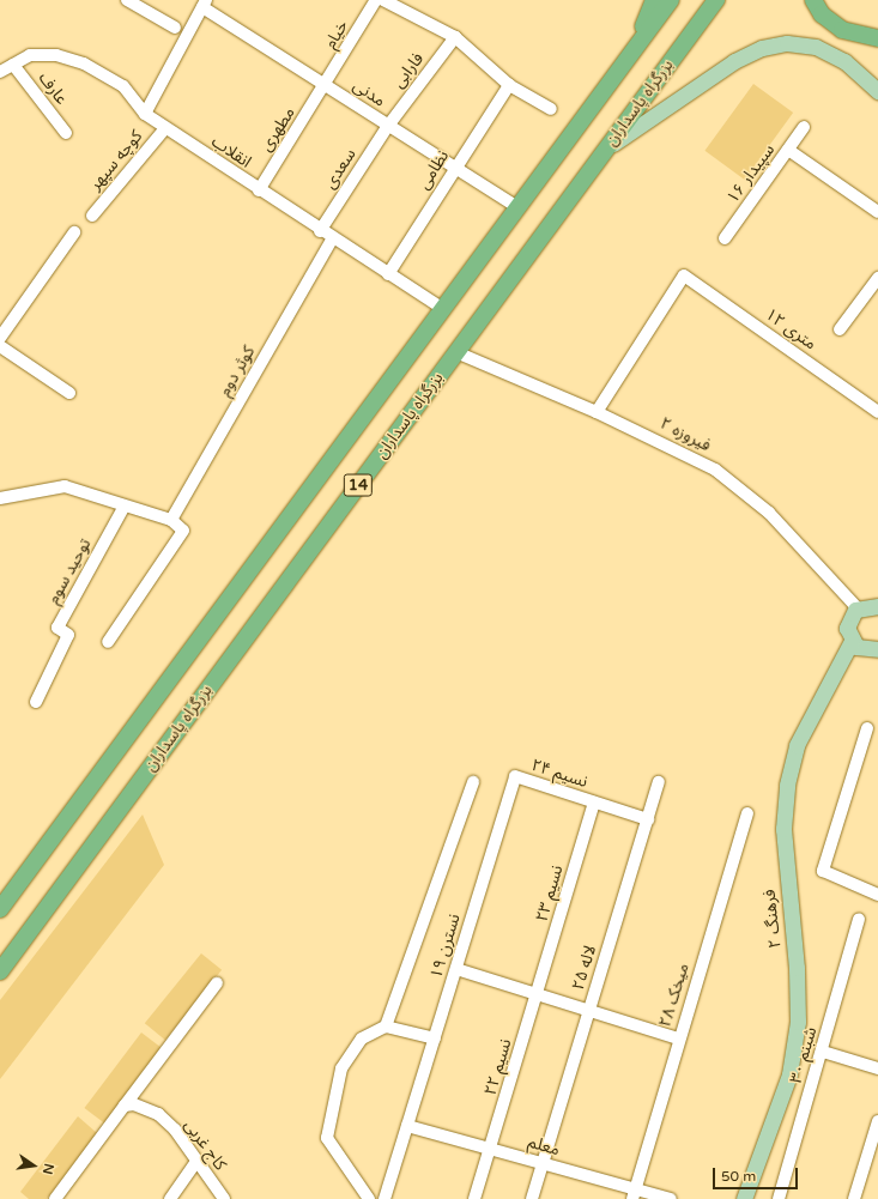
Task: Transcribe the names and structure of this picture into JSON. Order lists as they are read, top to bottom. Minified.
{"streets":{"highway":["بزرگراه پاسداران","14"],"main road":["فرهنگ ۲"],"street":["خیام","فارابی","عارف","مدنی","مطهری","انقلاب","کوچه سپهر","سعدی","نظامی","سپیدار ۱۶","۱۲ متری","کوثر دوم","فیروزه ٢","توحید سوم","نسیم ۲۴","نسیم ۲۳","نسترن ۱۹","لاله ۲۵","میخک ۲۸","شبنم ۳۰","نسیم ۲۲","کاج غربی","معلم"]},"crossings":[["خیام","مدنی"],["خیام","مطهری"],["فارابی","مدنی"],["فارابی","سعدی"],["عارف","انقلاب"],["مدنی","مطهری"],["مدنی","سعدی"],["مدنی","نظامی"],["مدنی","14"],["بزرگراه پاسداران","فیروزه ٢"],["مطهری","انقلاب"],["انقلاب","کوچه سپهر"],["انقلاب","سعدی"],["انقلاب","نظامی"],["انقلاب","کوثر دوم"],["انقلاب","14"],["۱۲ متری","فیروزه ٢"],["نسیم ۲۴","نسیم ۲۳"],["نسیم ۲۴","نسترن ۱۹"],["نسیم ۲۴","لاله ۲۵"],["نسیم ۲۳","نسیم ۲۲"],["نسترن ۱۹","معلم"],["لاله ۲۵","معلم"],["میخک ۲۸","معلم"],["نسیم ۲۲","معلم"]],"scale_bar":"50 m","north":"right"}
